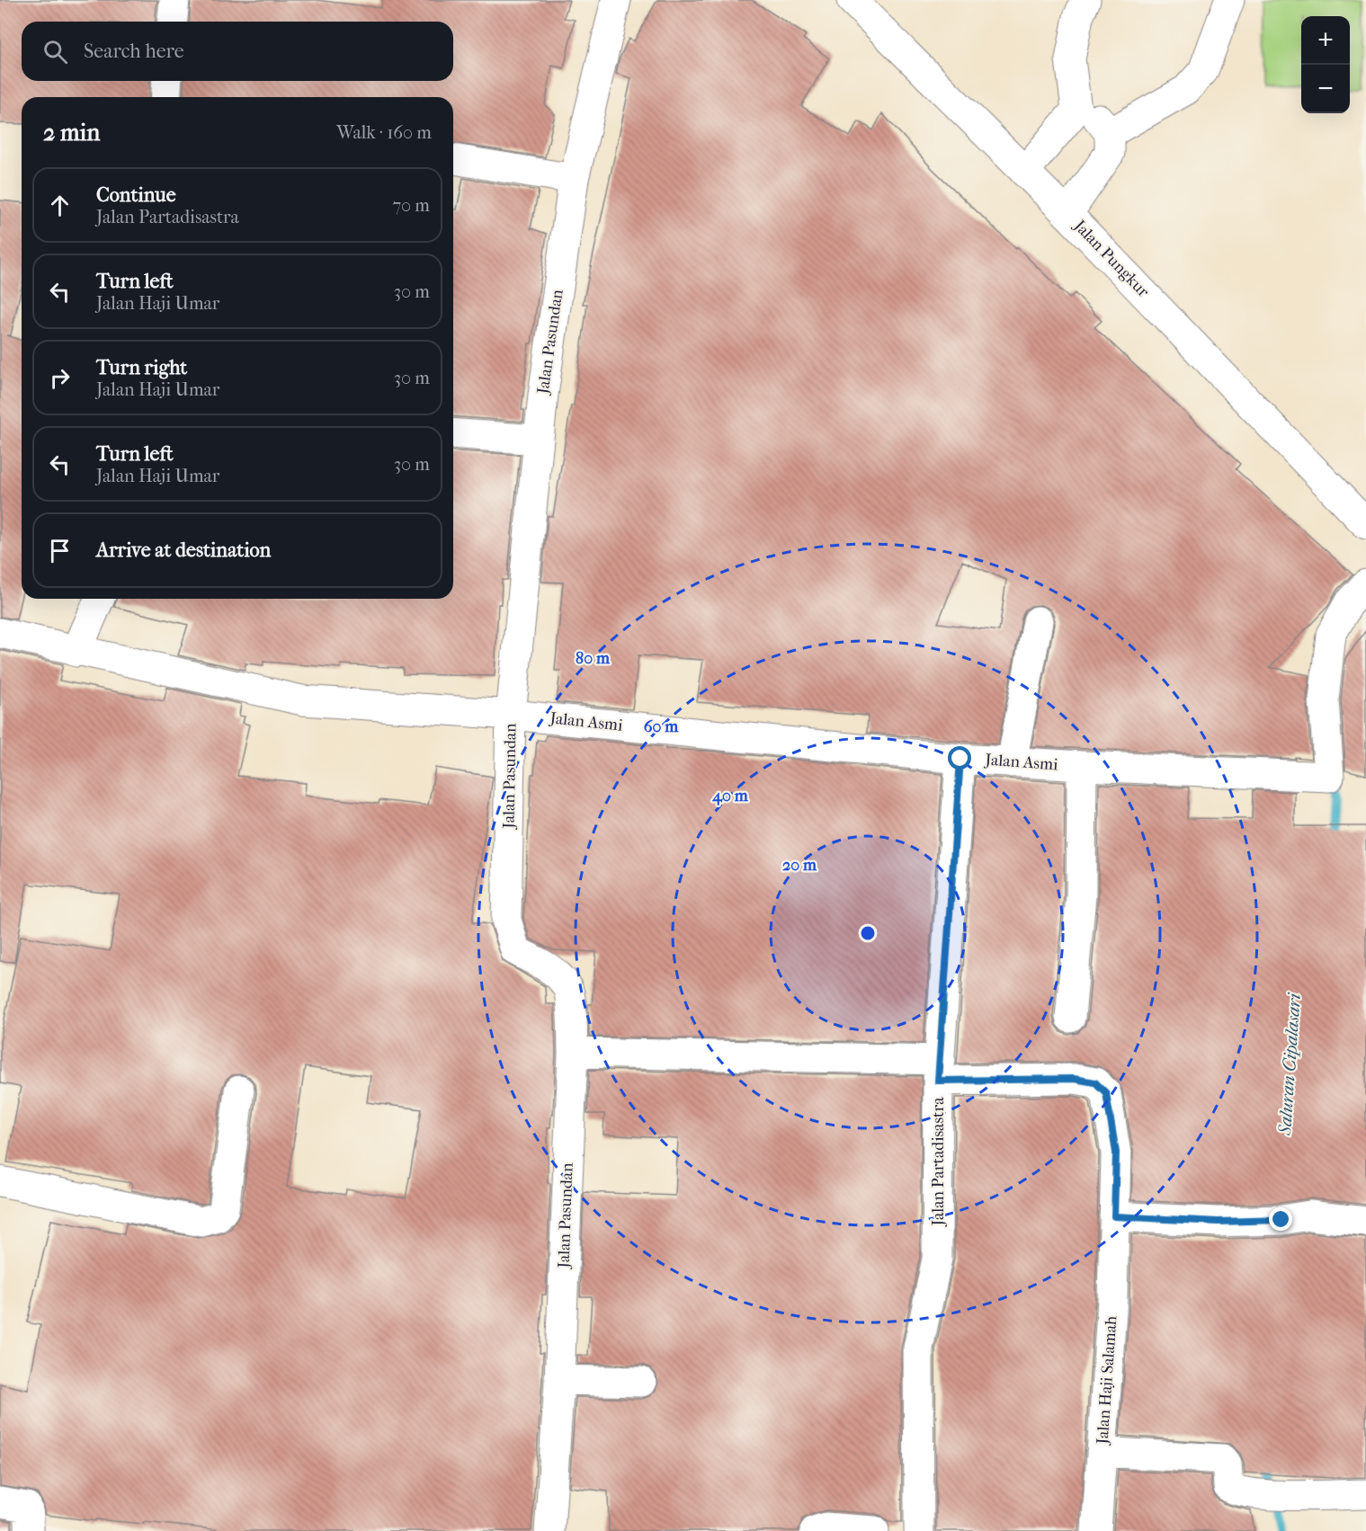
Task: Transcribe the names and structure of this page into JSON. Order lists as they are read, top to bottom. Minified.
{"streets":{"street":["Jalan Pungkur","Jalan Pasundan","Jalan Asmi","Jalan Partadisastra","Jalan Haji Salamah"]},"crossings":[["Jalan Pasundan","Jalan Asmi"],["Jalan Pasundan","Jalan Haji Salamah"],["Jalan Asmi","Jalan Partadisastra"],["Jalan Partadisastra","Jalan Haji Salamah"]],"water":["Saluran Cipalasari"],"page":{"map_buttons":["+","−"],"search":"Search here","heading":["2 min","Walk · 160 m"],"list":[["Continue","Jalan Partadisastra","70 m"],["Turn left","Jalan Haji Umar","30 m"],["Turn right","Jalan Haji Umar","30 m"],["Turn left","Jalan Haji Umar","30 m"],"Arrive at destination"]},"rings":["80 m","60 m","40 m","20 m"]}
